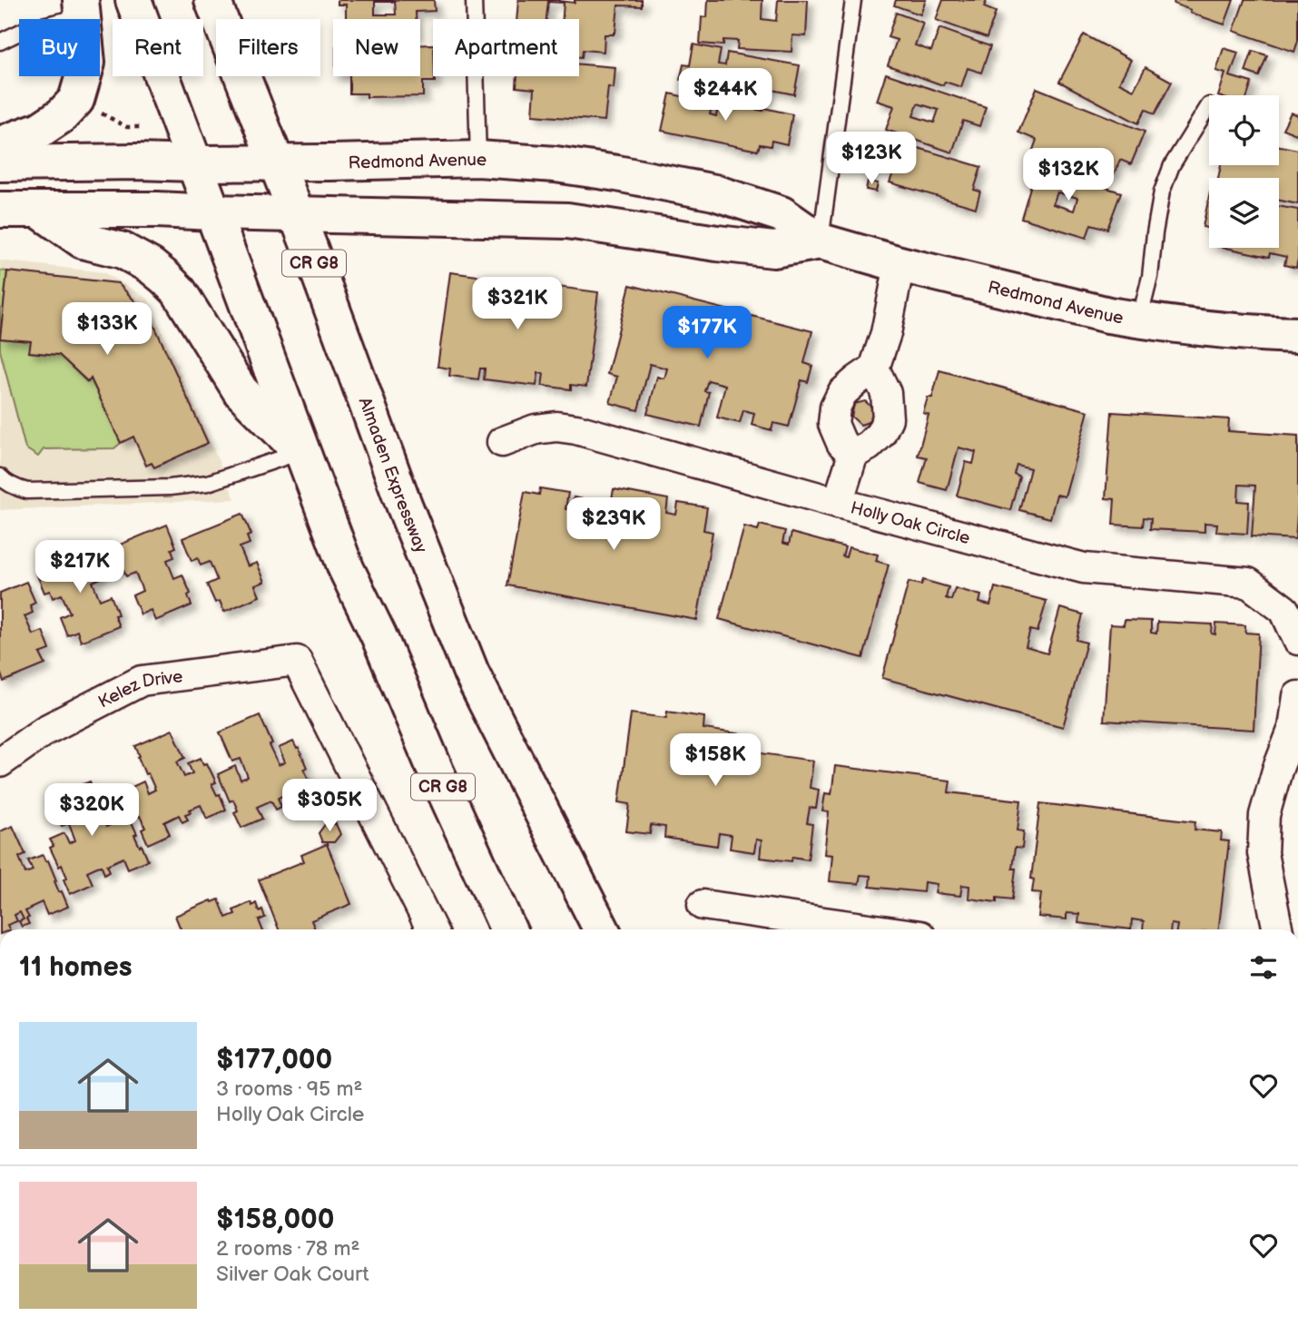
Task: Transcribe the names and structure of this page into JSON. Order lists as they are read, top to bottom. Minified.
{"streets":{"main road":["Redmond Avenue","CR G8","Almaden Expressway"],"street":["Holly Oak Circle","Kelez Drive"]},"crossings":[["Redmond Avenue","CR G8"],["Redmond Avenue","Almaden Expressway"]],"page":{"chip":["Buy","Rent","Filters","New","Apartment"],"price":["$244K","$123K","$132K","$321K","$133K","$177K","$239K","$217K","$158K","$305K","$320K"],"heading":"11 homes","list":[{"name":"$177,000","note":"3 rooms · 95 m² · Holly Oak Circle"},{"name":"$158,000","note":"2 rooms · 78 m² · Silver Oak Court"}]}}
